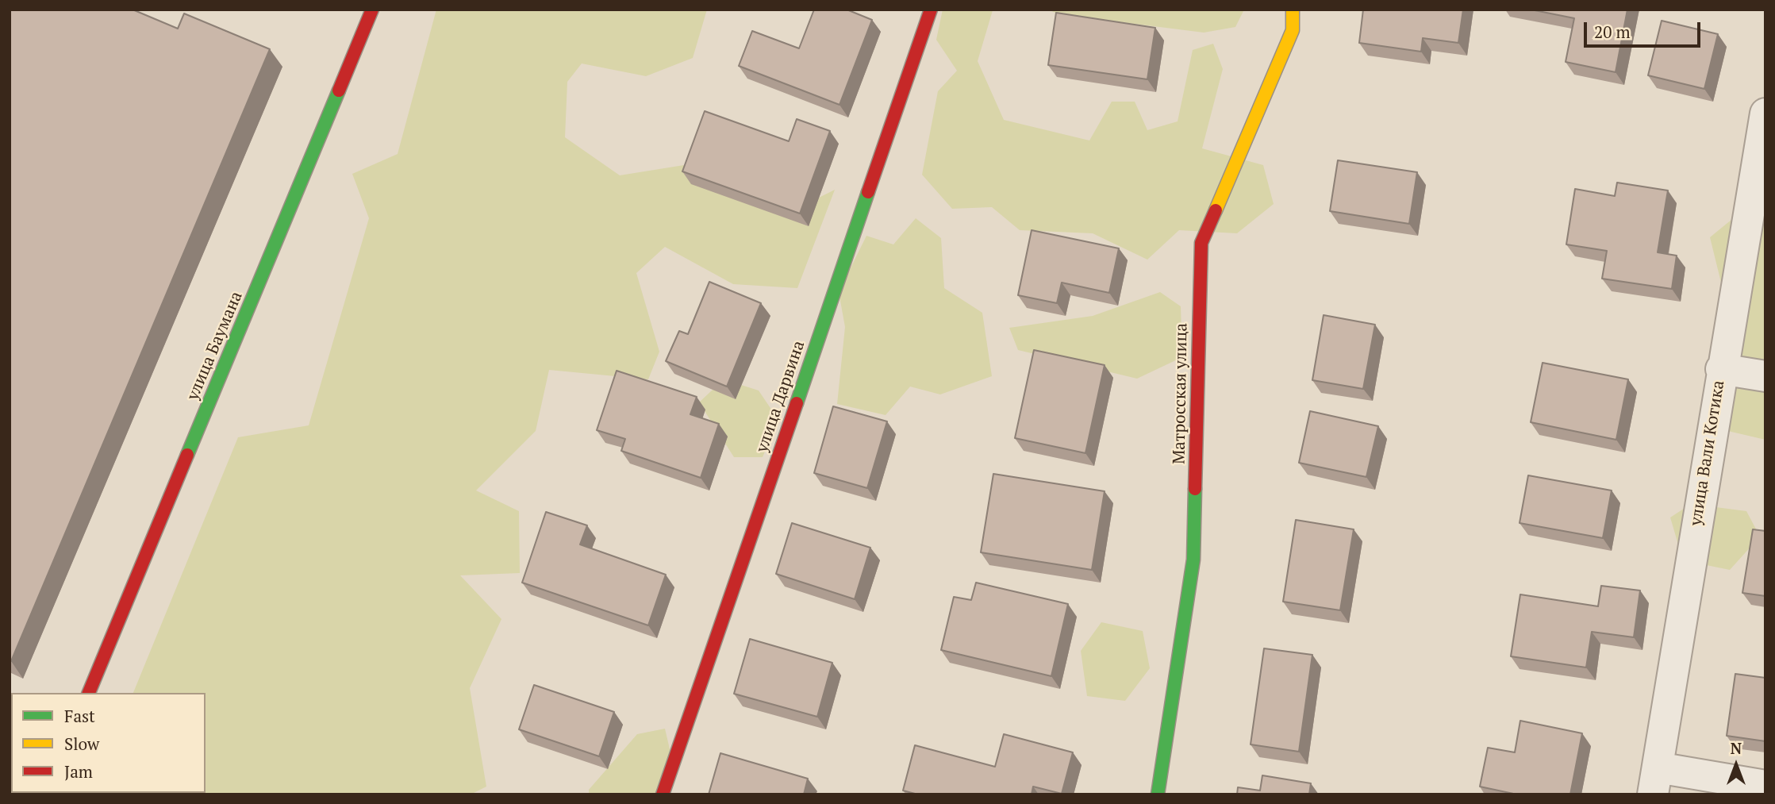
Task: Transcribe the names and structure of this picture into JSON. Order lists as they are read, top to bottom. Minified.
{"streets":{"street":["улица Баумана","Матросская улица","улица Дарвина","улица Вали Котика"]},"legend":["Fast","Slow","Jam"],"scale_bar":"20 m","north":"top"}
